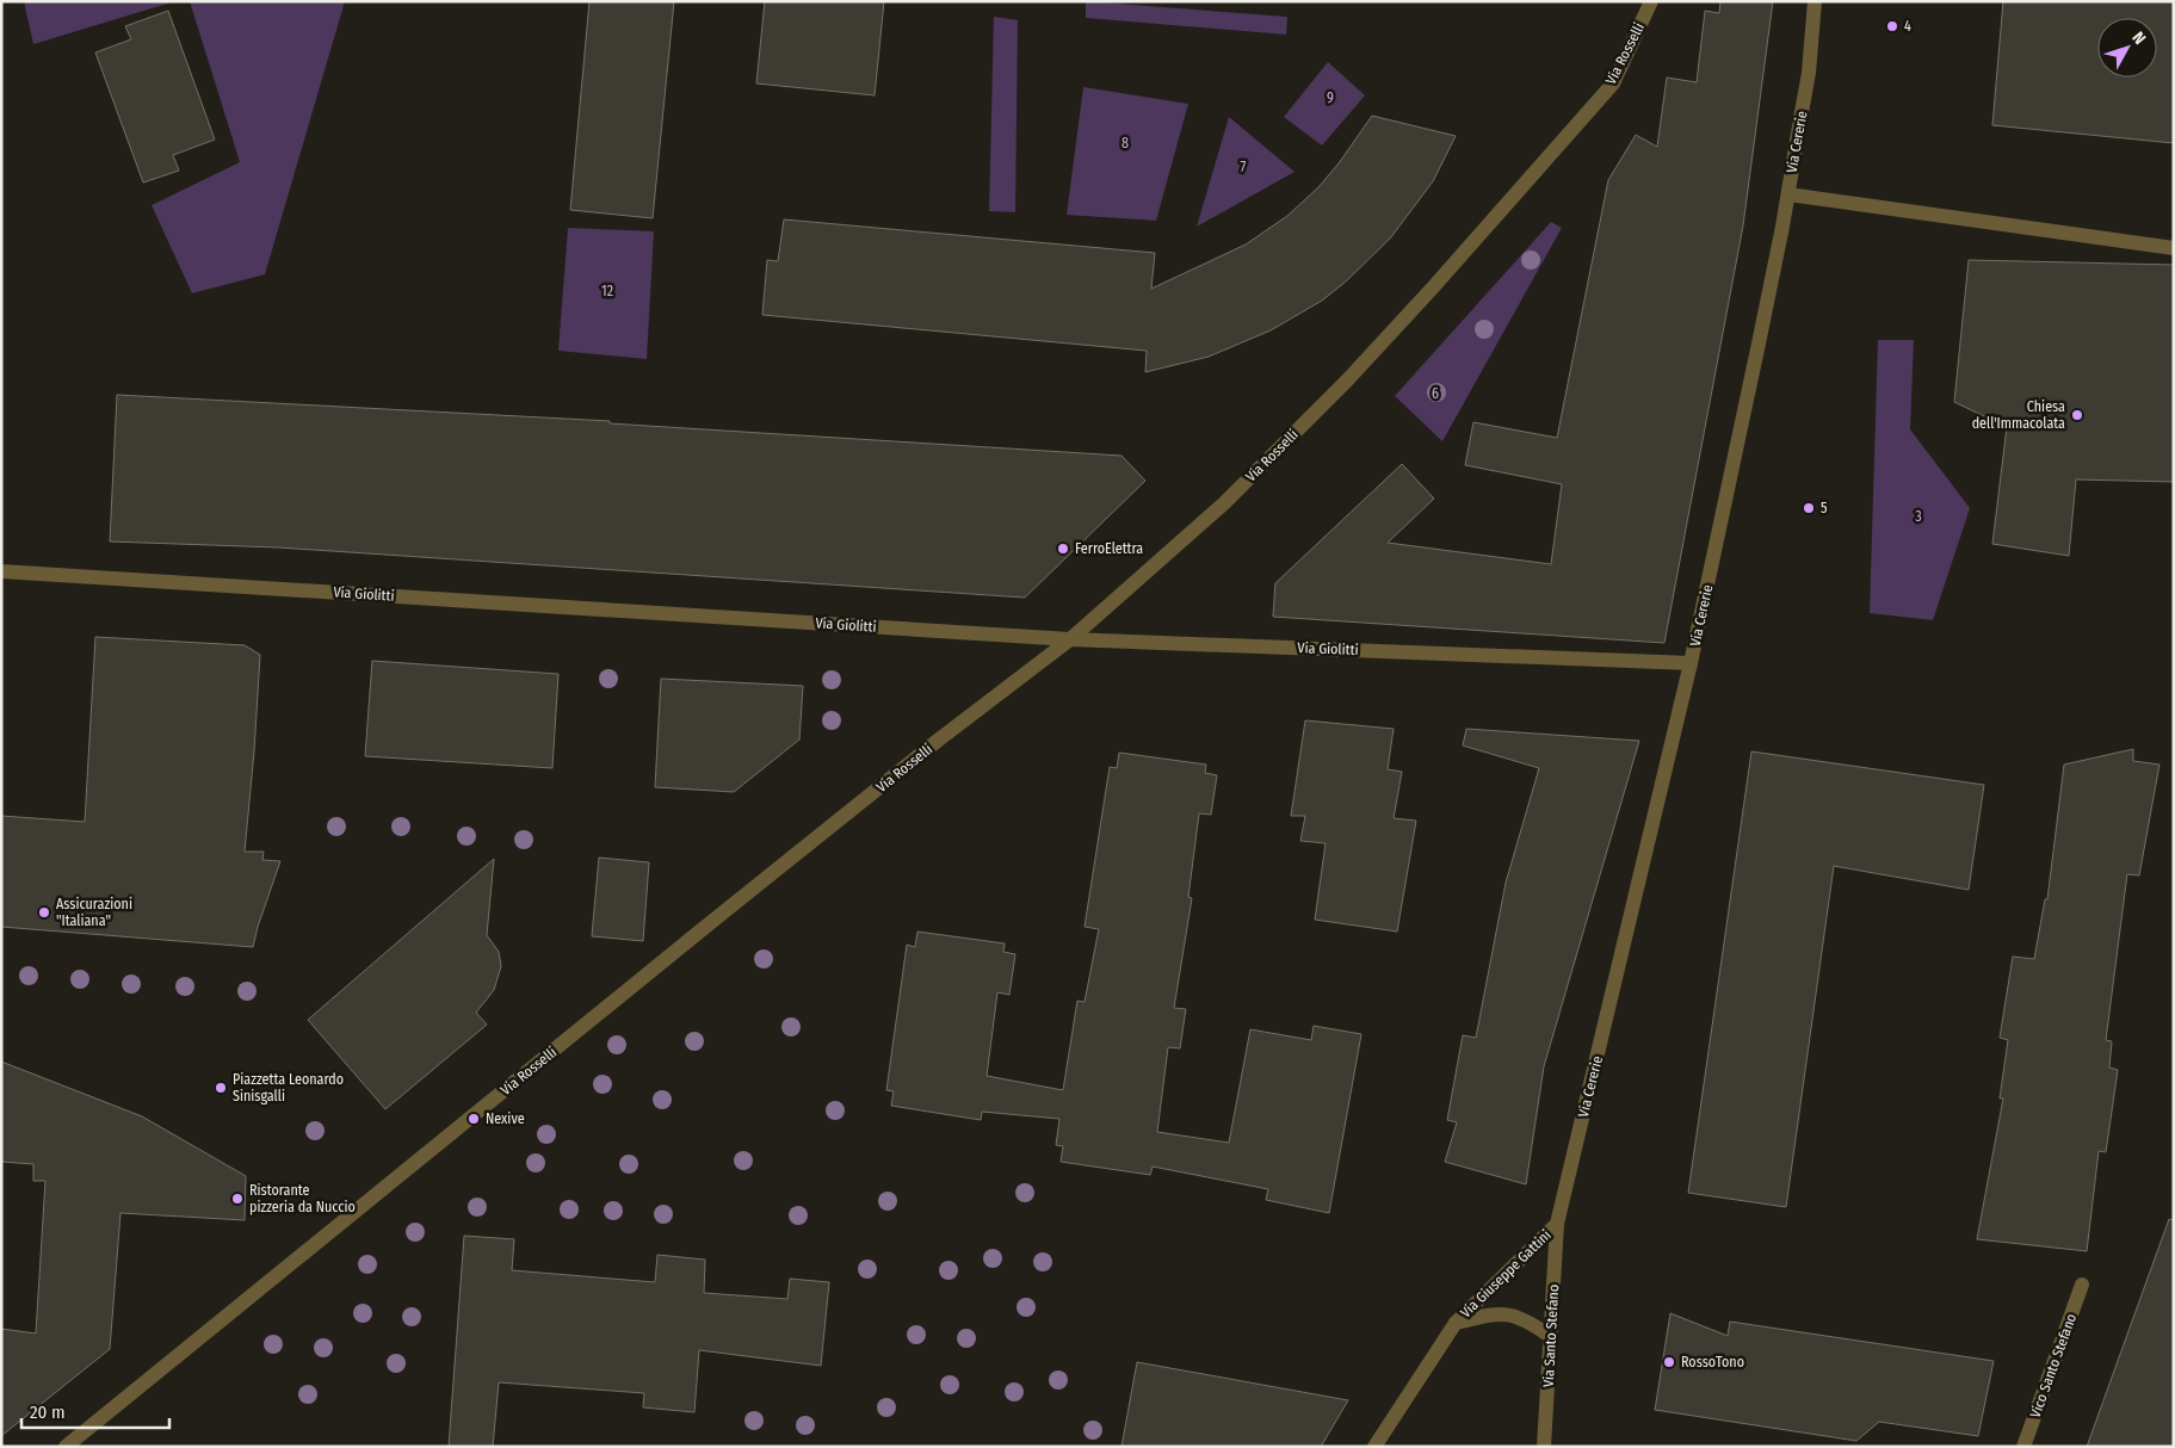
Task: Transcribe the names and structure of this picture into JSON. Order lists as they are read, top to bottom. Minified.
{"streets":{"street":["Via Rosselli","Via Cererie","Via Giolitti","Via Giuseppe Gattini","Via Santo Stefano","Vico Santo Stefano"]},"crossings":[["Via Rosselli","Via Giolitti"],["Via Cererie","Via Giolitti"],["Via Cererie","Via Giuseppe Gattini"],["Via Cererie","Via Santo Stefano"],["Via Giuseppe Gattini","Via Santo Stefano"]],"parks":["9","8","7","12","6","3"],"places":["4","Chiesa dell'Immacolata","5","FerroElettra","Assicurazioni \"Italiana\"","Piazzetta Leonardo Sinisgalli","Nexive","Ristorante pizzeria da Nuccio","RossoTono"],"scale_bar":"20 m","north":"top right"}
